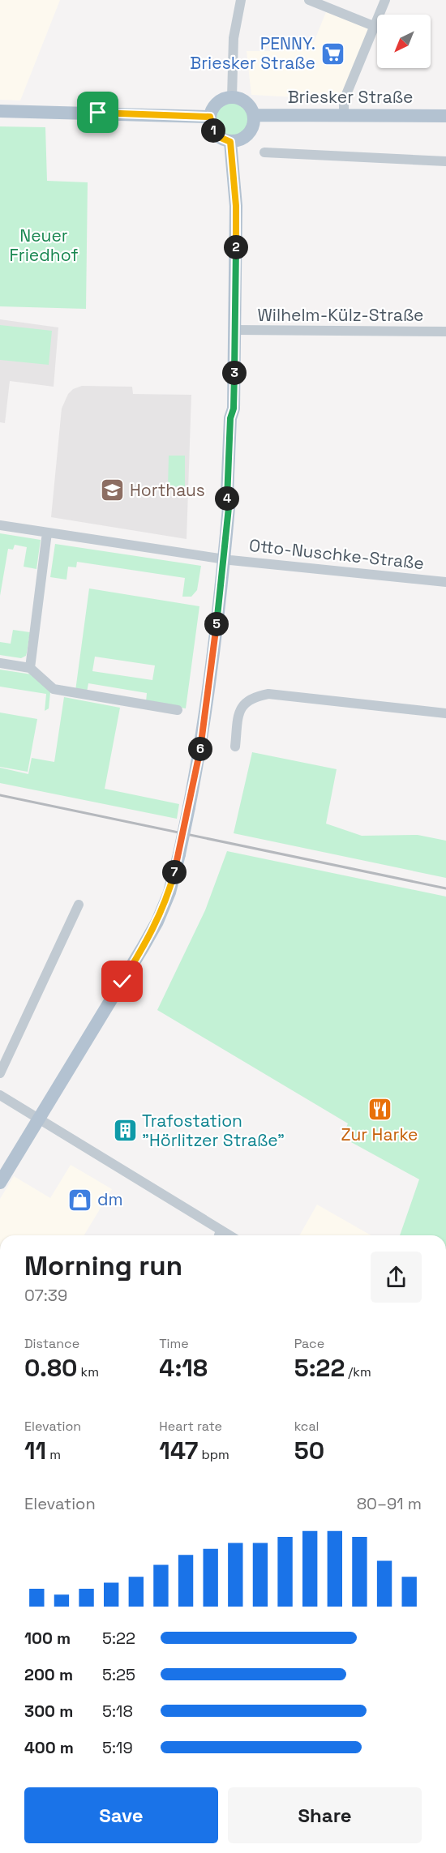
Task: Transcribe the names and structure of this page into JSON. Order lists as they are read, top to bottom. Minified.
{"streets":{"main road":["Briesker Straße"],"street":["Wilhelm-Külz-Straße","Otto-Nuschke-Straße"]},"parks":["Neuer Friedhof"],"places":{"supermarket":["PENNY. Briesker Straße"],"school or university":["Horthaus"],"restaurant":["Zur Harke"],"building":["Trafostation \"Hörlitzer Straße\""],"shop":["dm"]},"north":"bottom left","page":{"pins":["1","2","3","4","5","6","7"],"heading":["Morning run","07:39"],"stats":[["Distance","0.80 km"],["Time","4:18"],["Pace","5:22 /km"],["Elevation","11 m"],["Heart rate","147 bpm"],["kcal","50"]],"chart":["Elevation","80–91 m"],"list":[{"name":"100 m","note":"5:22"},{"name":"200 m","note":"5:25"},{"name":"300 m","note":"5:18"},{"name":"400 m","note":"5:19"}],"buttons":["Save","Share"]}}
